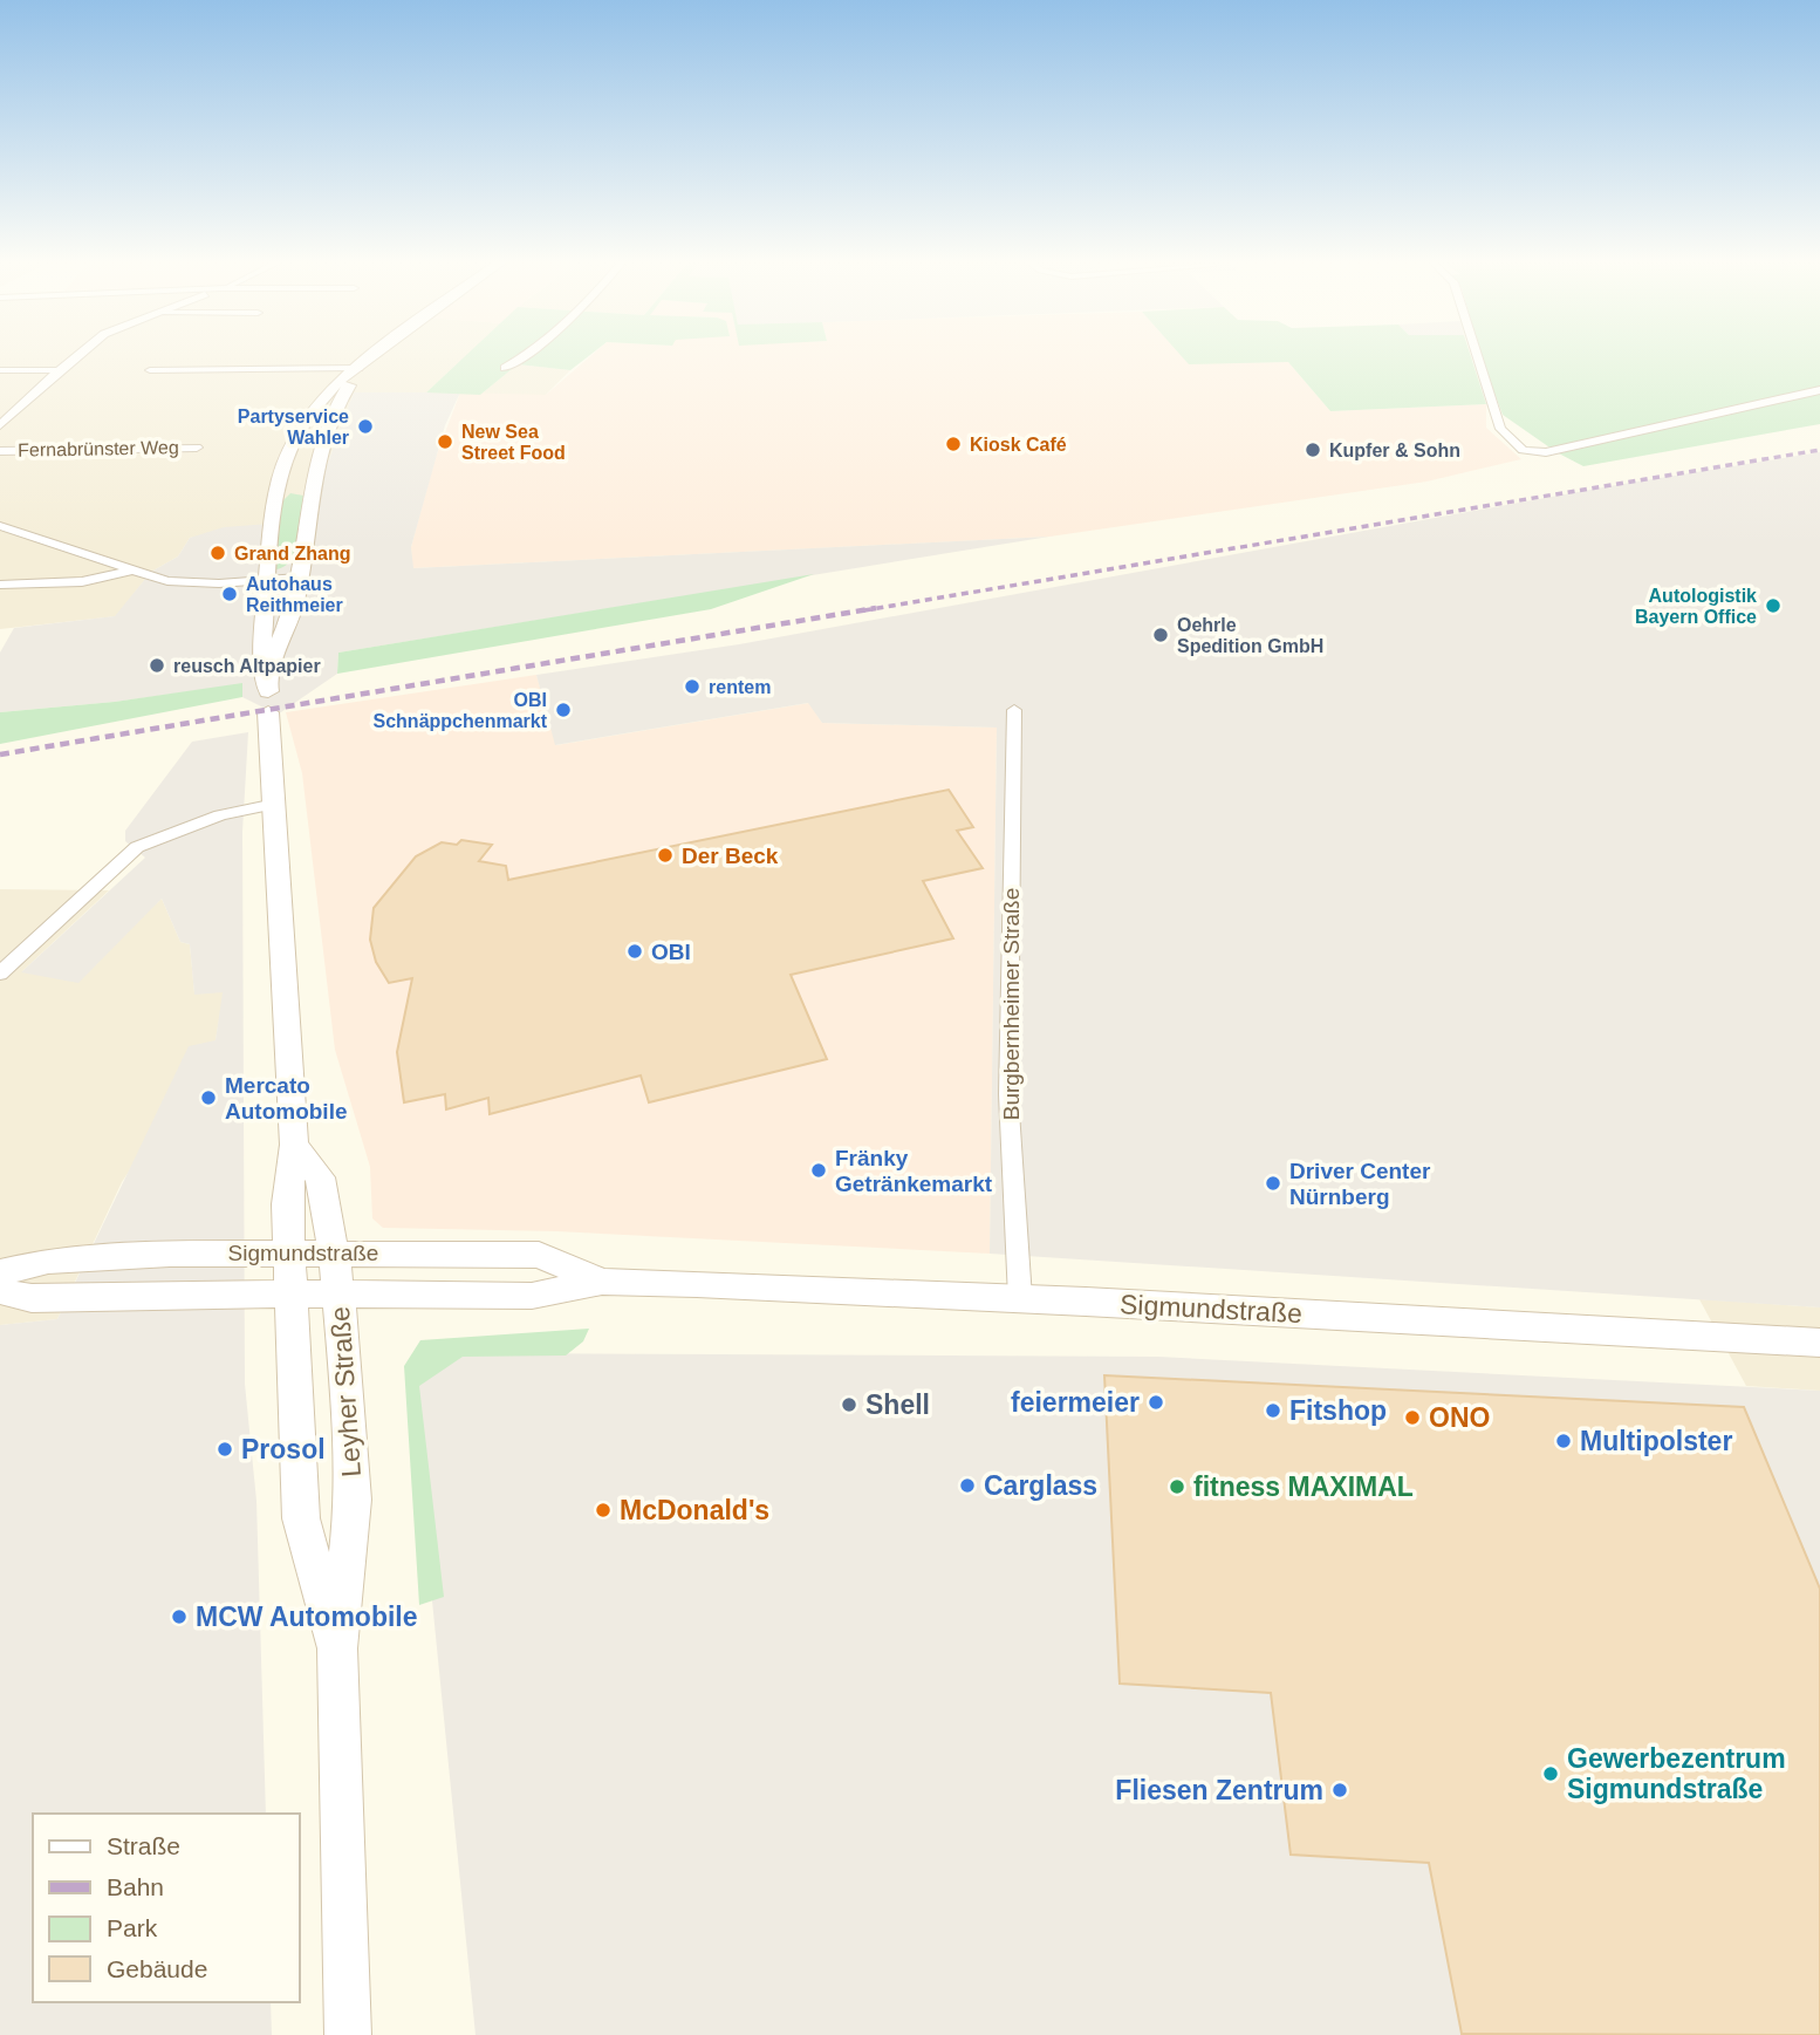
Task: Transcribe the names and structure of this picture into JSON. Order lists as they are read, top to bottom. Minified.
{"streets":{"main road":["Sigmundstraße","Leyher Straße"],"street":["Fernabrünster Weg","Burgbernheimer Straße"]},"crossings":[["Burgbernheimer Straße","Sigmundstraße"],["Sigmundstraße","Leyher Straße"]],"places":["Partyservice Wahler","New Sea Street Food","Kiosk Café","Kupfer & Sohn","Grand Zhang","Autohaus Reithmeier","Autologistik Bayern Office","Oehrle Spedition GmbH","reusch Altpapier","rentem","OBI Schnäppchenmarkt","Der Beck","OBI","Mercato Automobile","Fränky Getränkemarkt","Driver Center Nürnberg","feiermeier","Shell","Fitshop","ONO","Multipolster","Prosol","Carglass","fitness MAXIMAL","McDonald's","MCW Automobile","Gewerbezentrum Sigmundstraße","Fliesen Zentrum"],"legend":["Straße","Bahn","Park","Gebäude"]}
